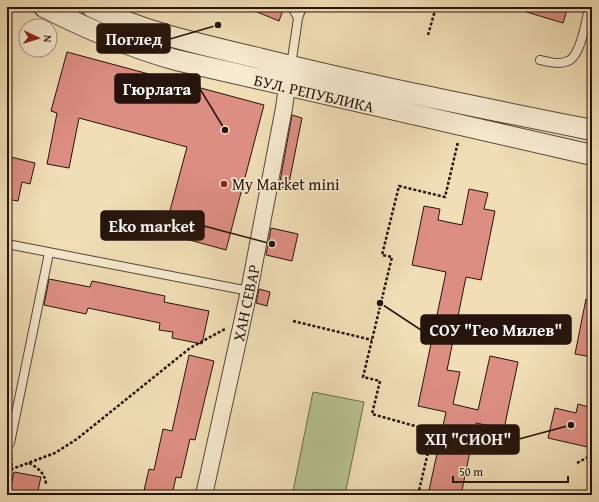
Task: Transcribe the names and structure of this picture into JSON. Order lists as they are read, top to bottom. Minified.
{"streets":{"street":["БУЛ. РЕПУБЛИКА","ХАН СЕВАР"]},"crossings":[["БУЛ. РЕПУБЛИКА","ХАН СЕВАР"]],"places":["Поглед","Гюрлата","My Market mini","Eko market","СОУ \"Гео Милев\"","ХЦ \"СИОН\""],"scale_bar":"50 m","north":"right"}
